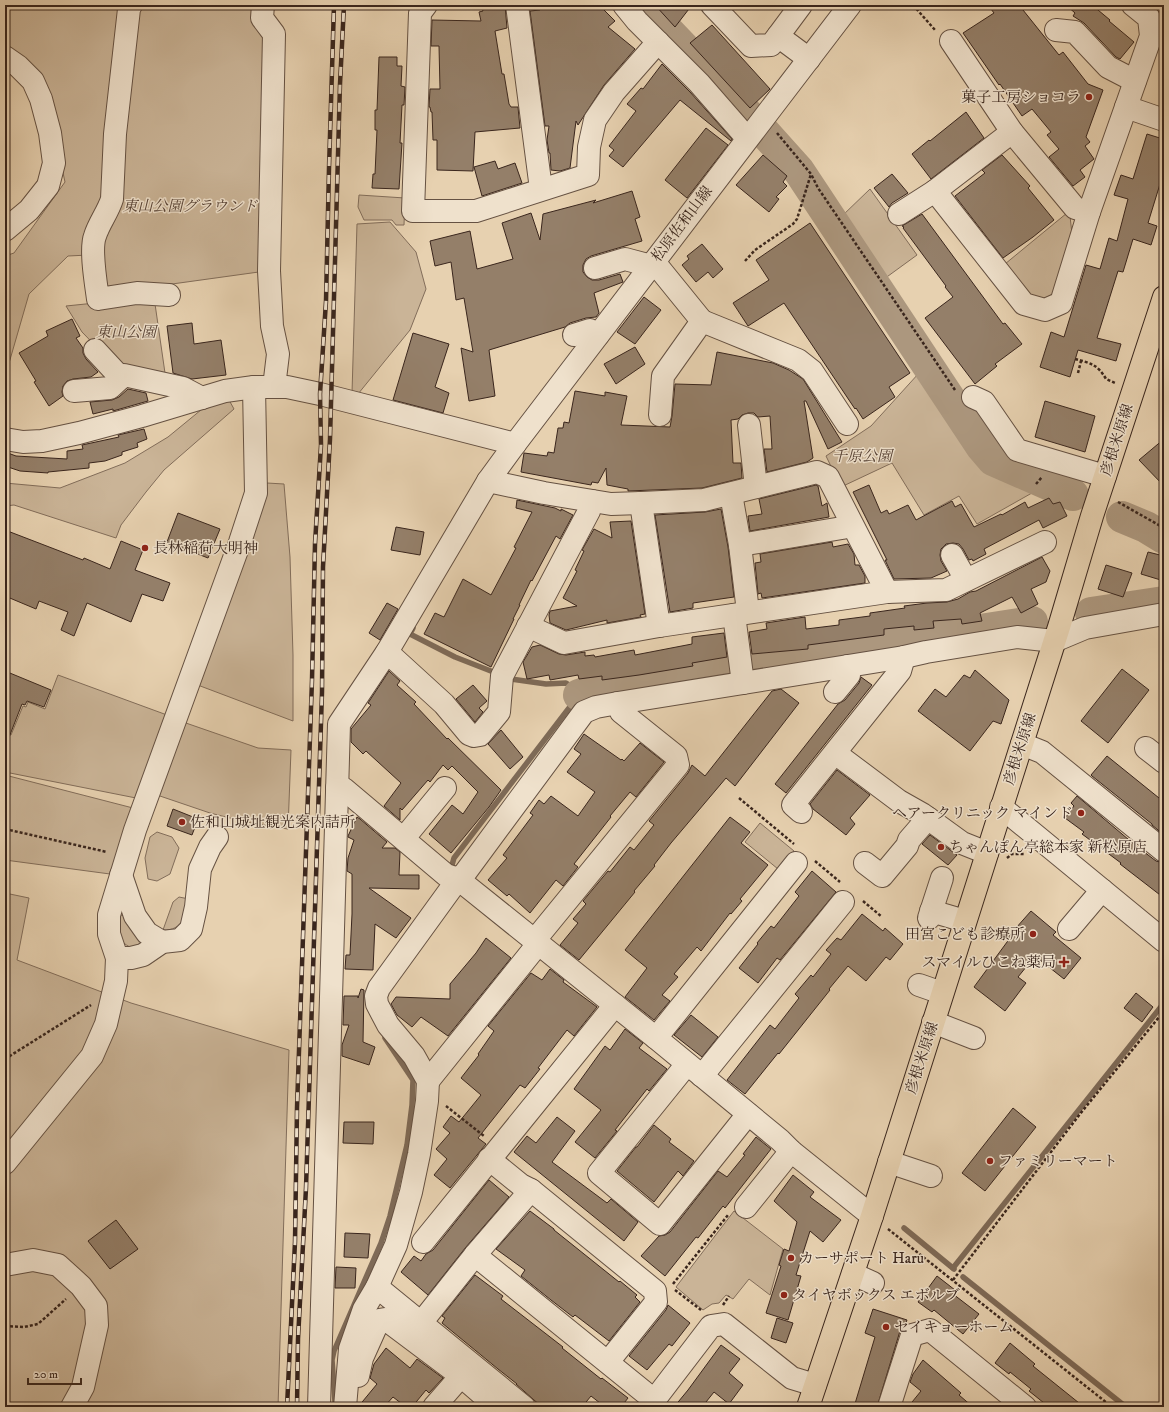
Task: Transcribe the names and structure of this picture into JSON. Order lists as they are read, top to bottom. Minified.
{"streets":{"main road":["彦根米原線"],"street":["松原佐和山線"]},"parks":["東山公園グラウンド","東山公園","千原公園"],"places":{"other":["菓子工房ショコラ","長林稲荷大明神","ヘアークリニック マインド","佐和山城址観光案内詰所","ちゃんぽん亭総本家 新松原店","田宮こども診療所","ファミリーマート","カーサポート Haru","タイヤボックス エボルブ","セイキョーホーム"],"health":["スマイルひこね薬局"]},"scale_bar":"20 m"}
